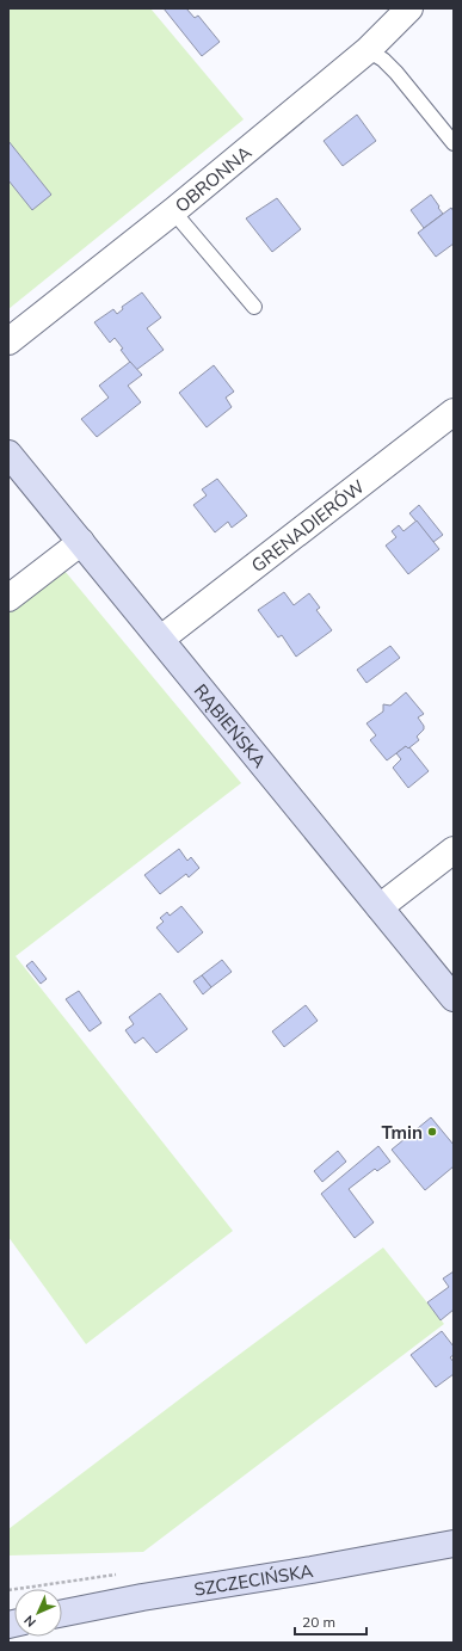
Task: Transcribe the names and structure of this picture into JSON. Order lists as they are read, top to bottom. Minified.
{"streets":{"street":["OBRONNA","GRENADIERÓW","RĄBIEŃSKA","SZCZECIŃSKA"]},"crossings":[["GRENADIERÓW","RĄBIEŃSKA"]],"places":["Tmin"],"scale_bar":"20 m","north":"bottom left"}
